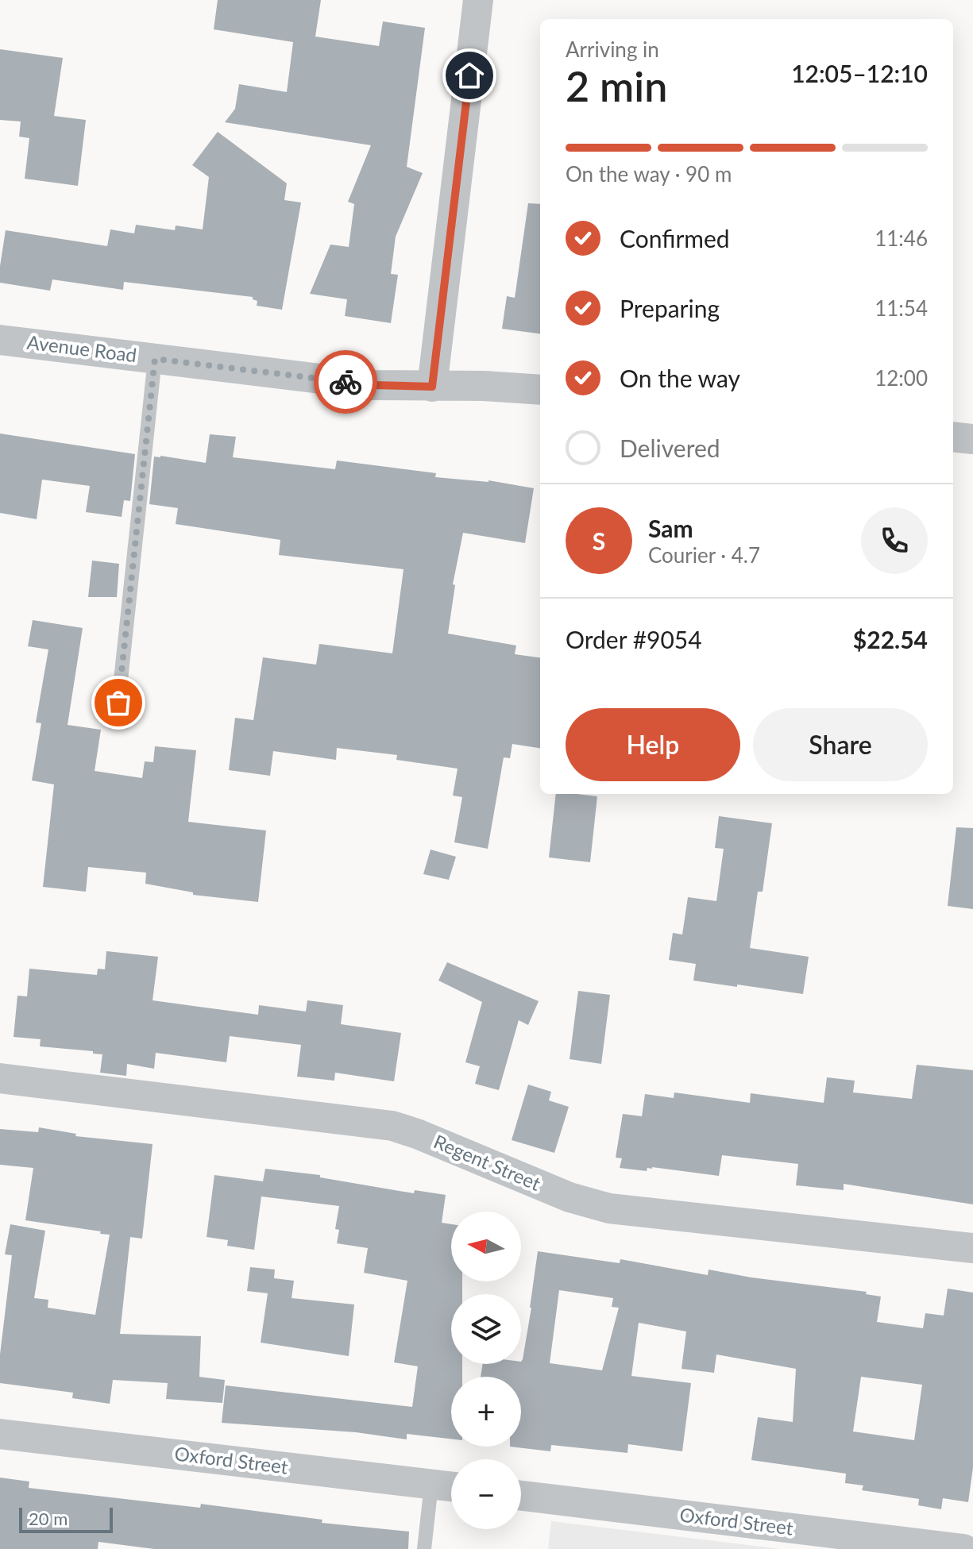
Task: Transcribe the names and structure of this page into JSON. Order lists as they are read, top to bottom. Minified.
{"streets":{"street":["Avenue Road","Regent Street","Oxford Street"]},"scale_bar":"20 m","north":"left","page":{"heading":["2 min","Arriving in","12:05–12:10"],"panel":["Sam","Courier · 4.7","Order #9054","$22.54"],"bar":"On the way · 90 m","list":[["Confirmed","11:46"],["Preparing","11:54"],["On the way","12:00"],"Delivered"],"round":"S","buttons":["Help","Share"],"map_buttons":["+","−"],"scale":"20 m"}}
